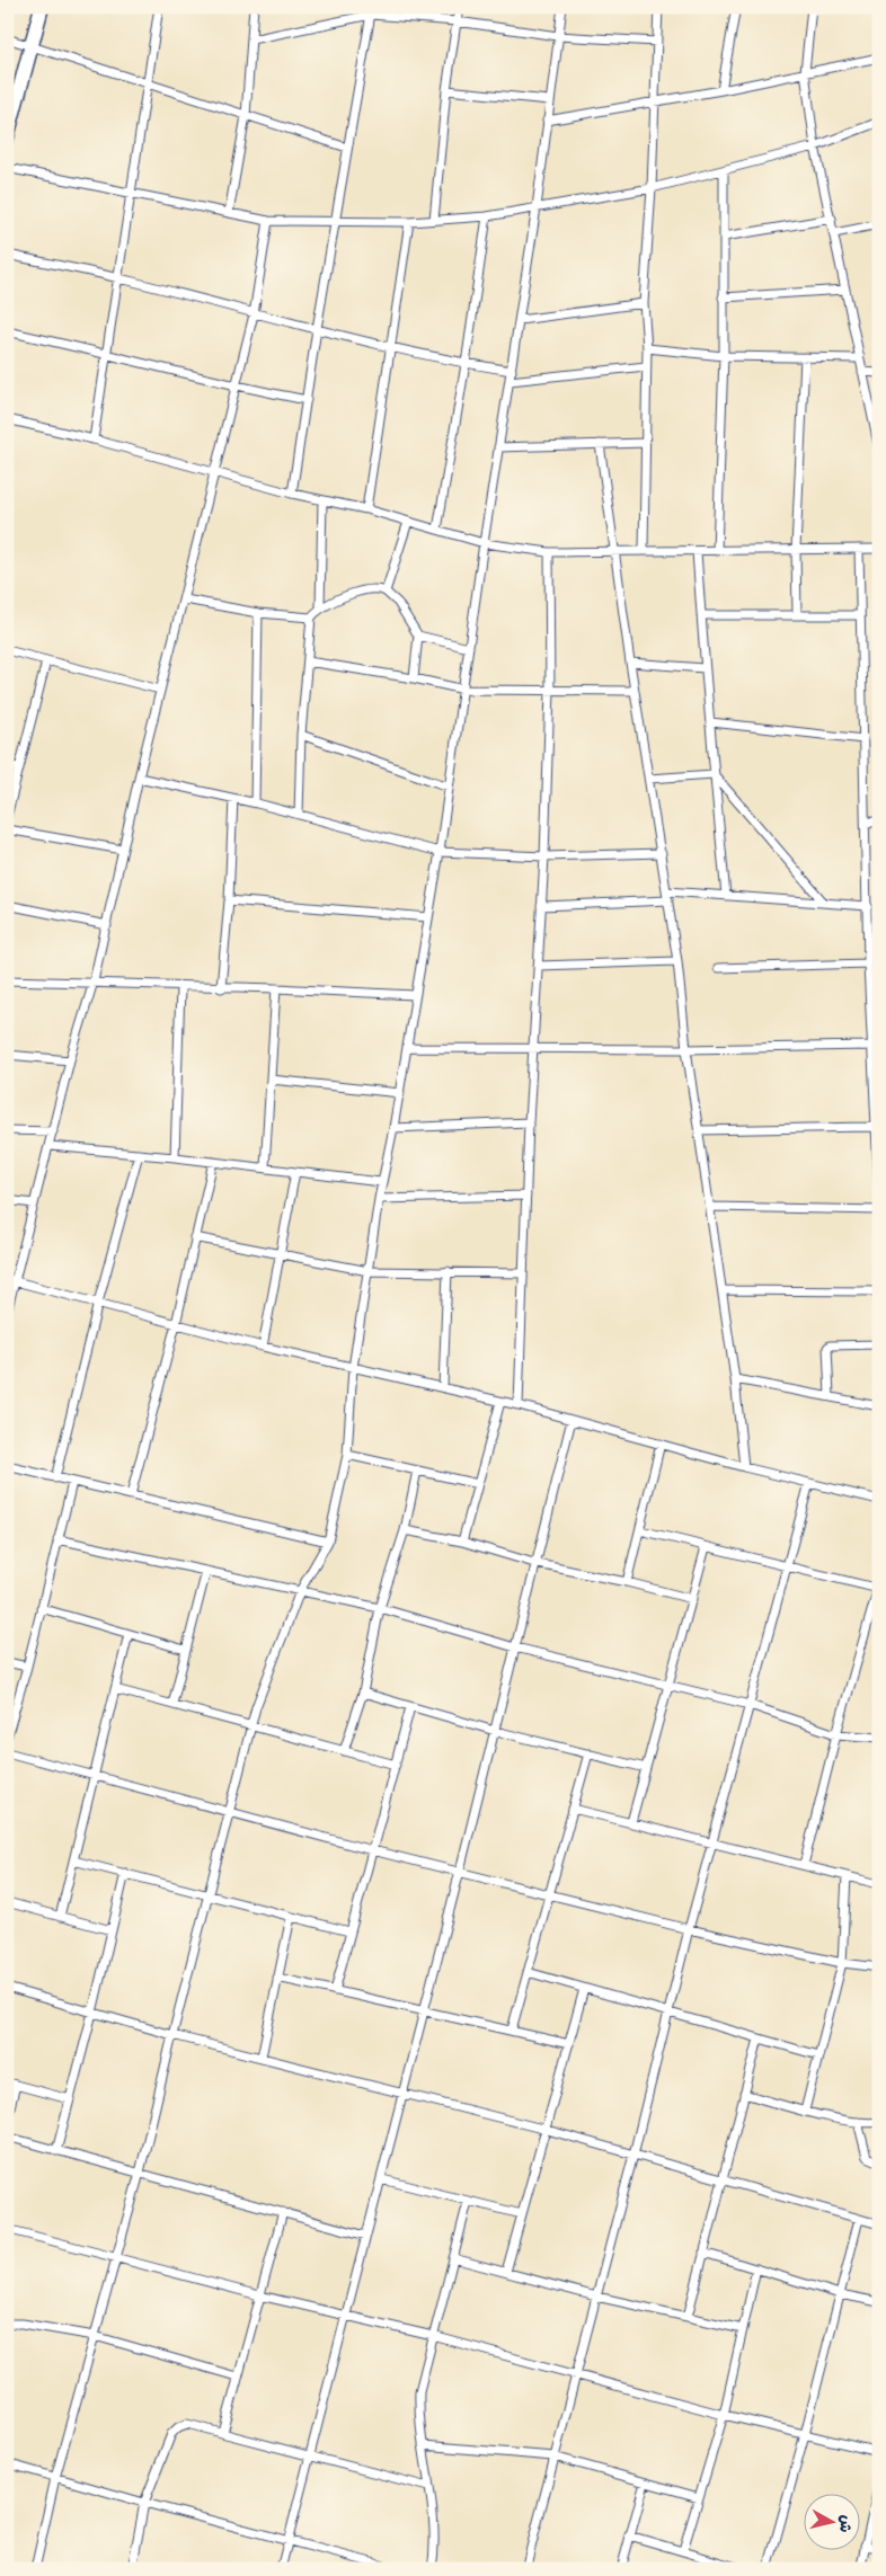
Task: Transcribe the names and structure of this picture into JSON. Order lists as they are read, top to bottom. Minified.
{"north":"right"}
